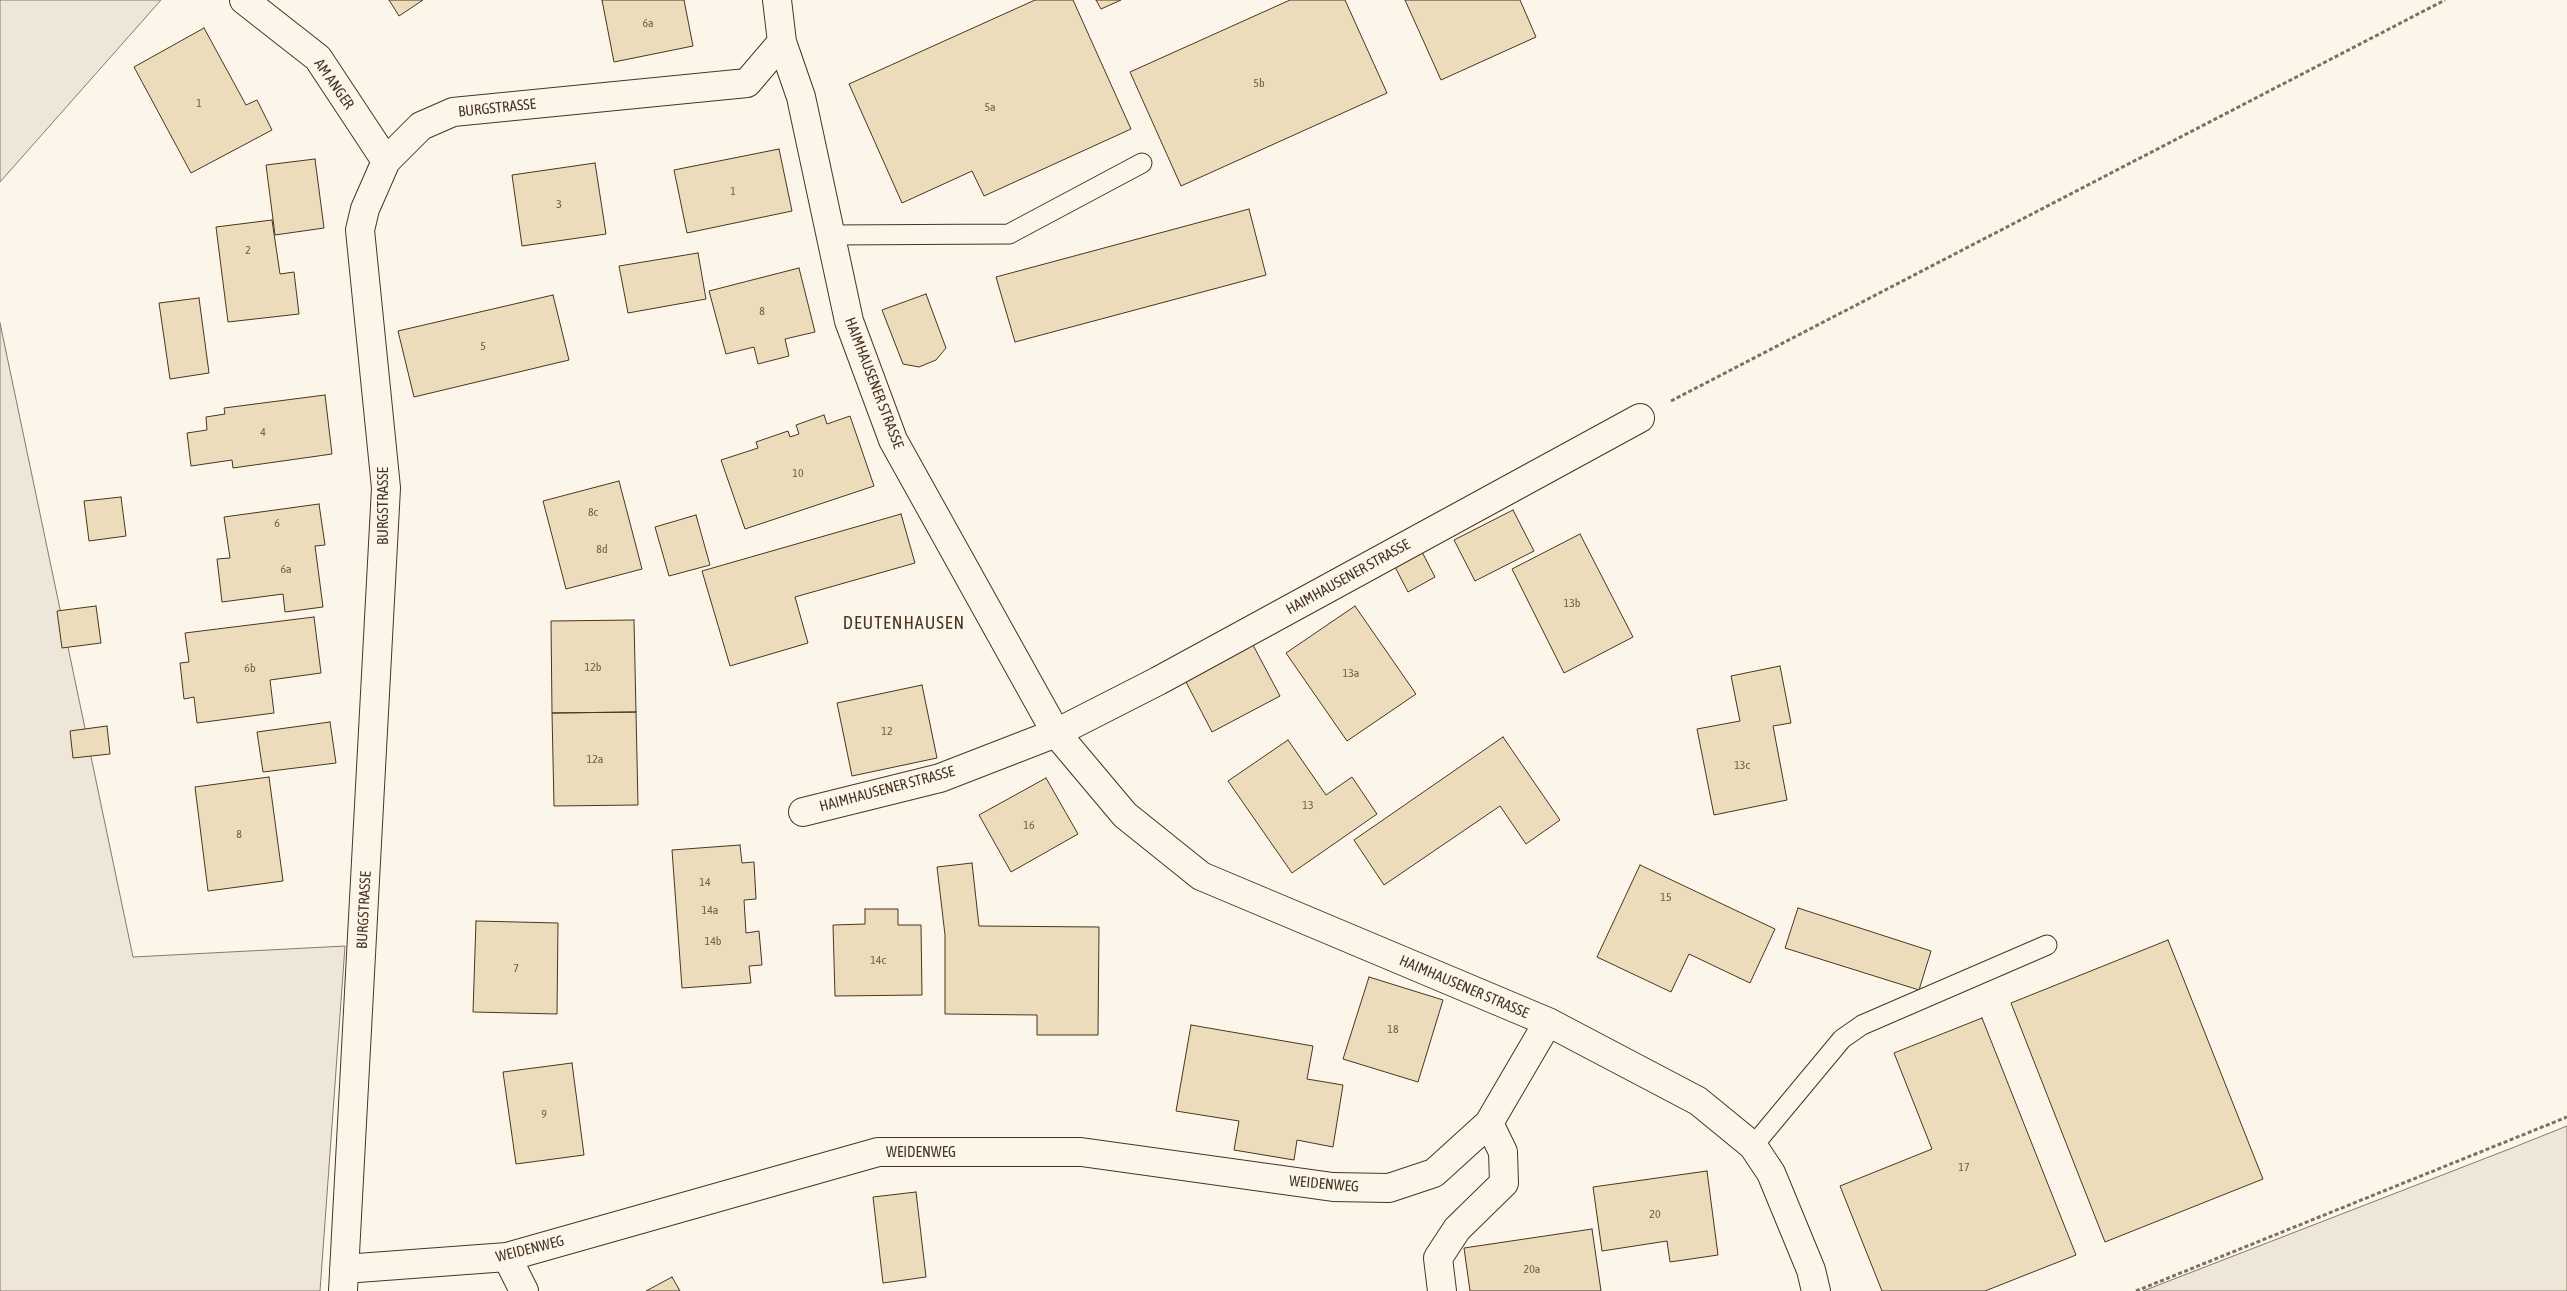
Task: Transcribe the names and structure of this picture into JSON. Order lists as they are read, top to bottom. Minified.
{"streets":{"street":["AM ANGER","BURGSTRASSE","HAIMHAUSENER STRASSE","WEIDENWEG"]},"crossings":[["AM ANGER","BURGSTRASSE"],["BURGSTRASSE","HAIMHAUSENER STRASSE"],["BURGSTRASSE","WEIDENWEG"],["HAIMHAUSENER STRASSE","WEIDENWEG"]],"districts":["DEUTENHAUSEN"],"house_numbers":["6a","5b","1","5a","1","3","2","8","5","4","10","8c","6","8d","6a","13b","12b","6b","13a","12","12a","13c","13","16","8","14","15","14a","14b","14c","7","18","9","17","20","20a"]}
